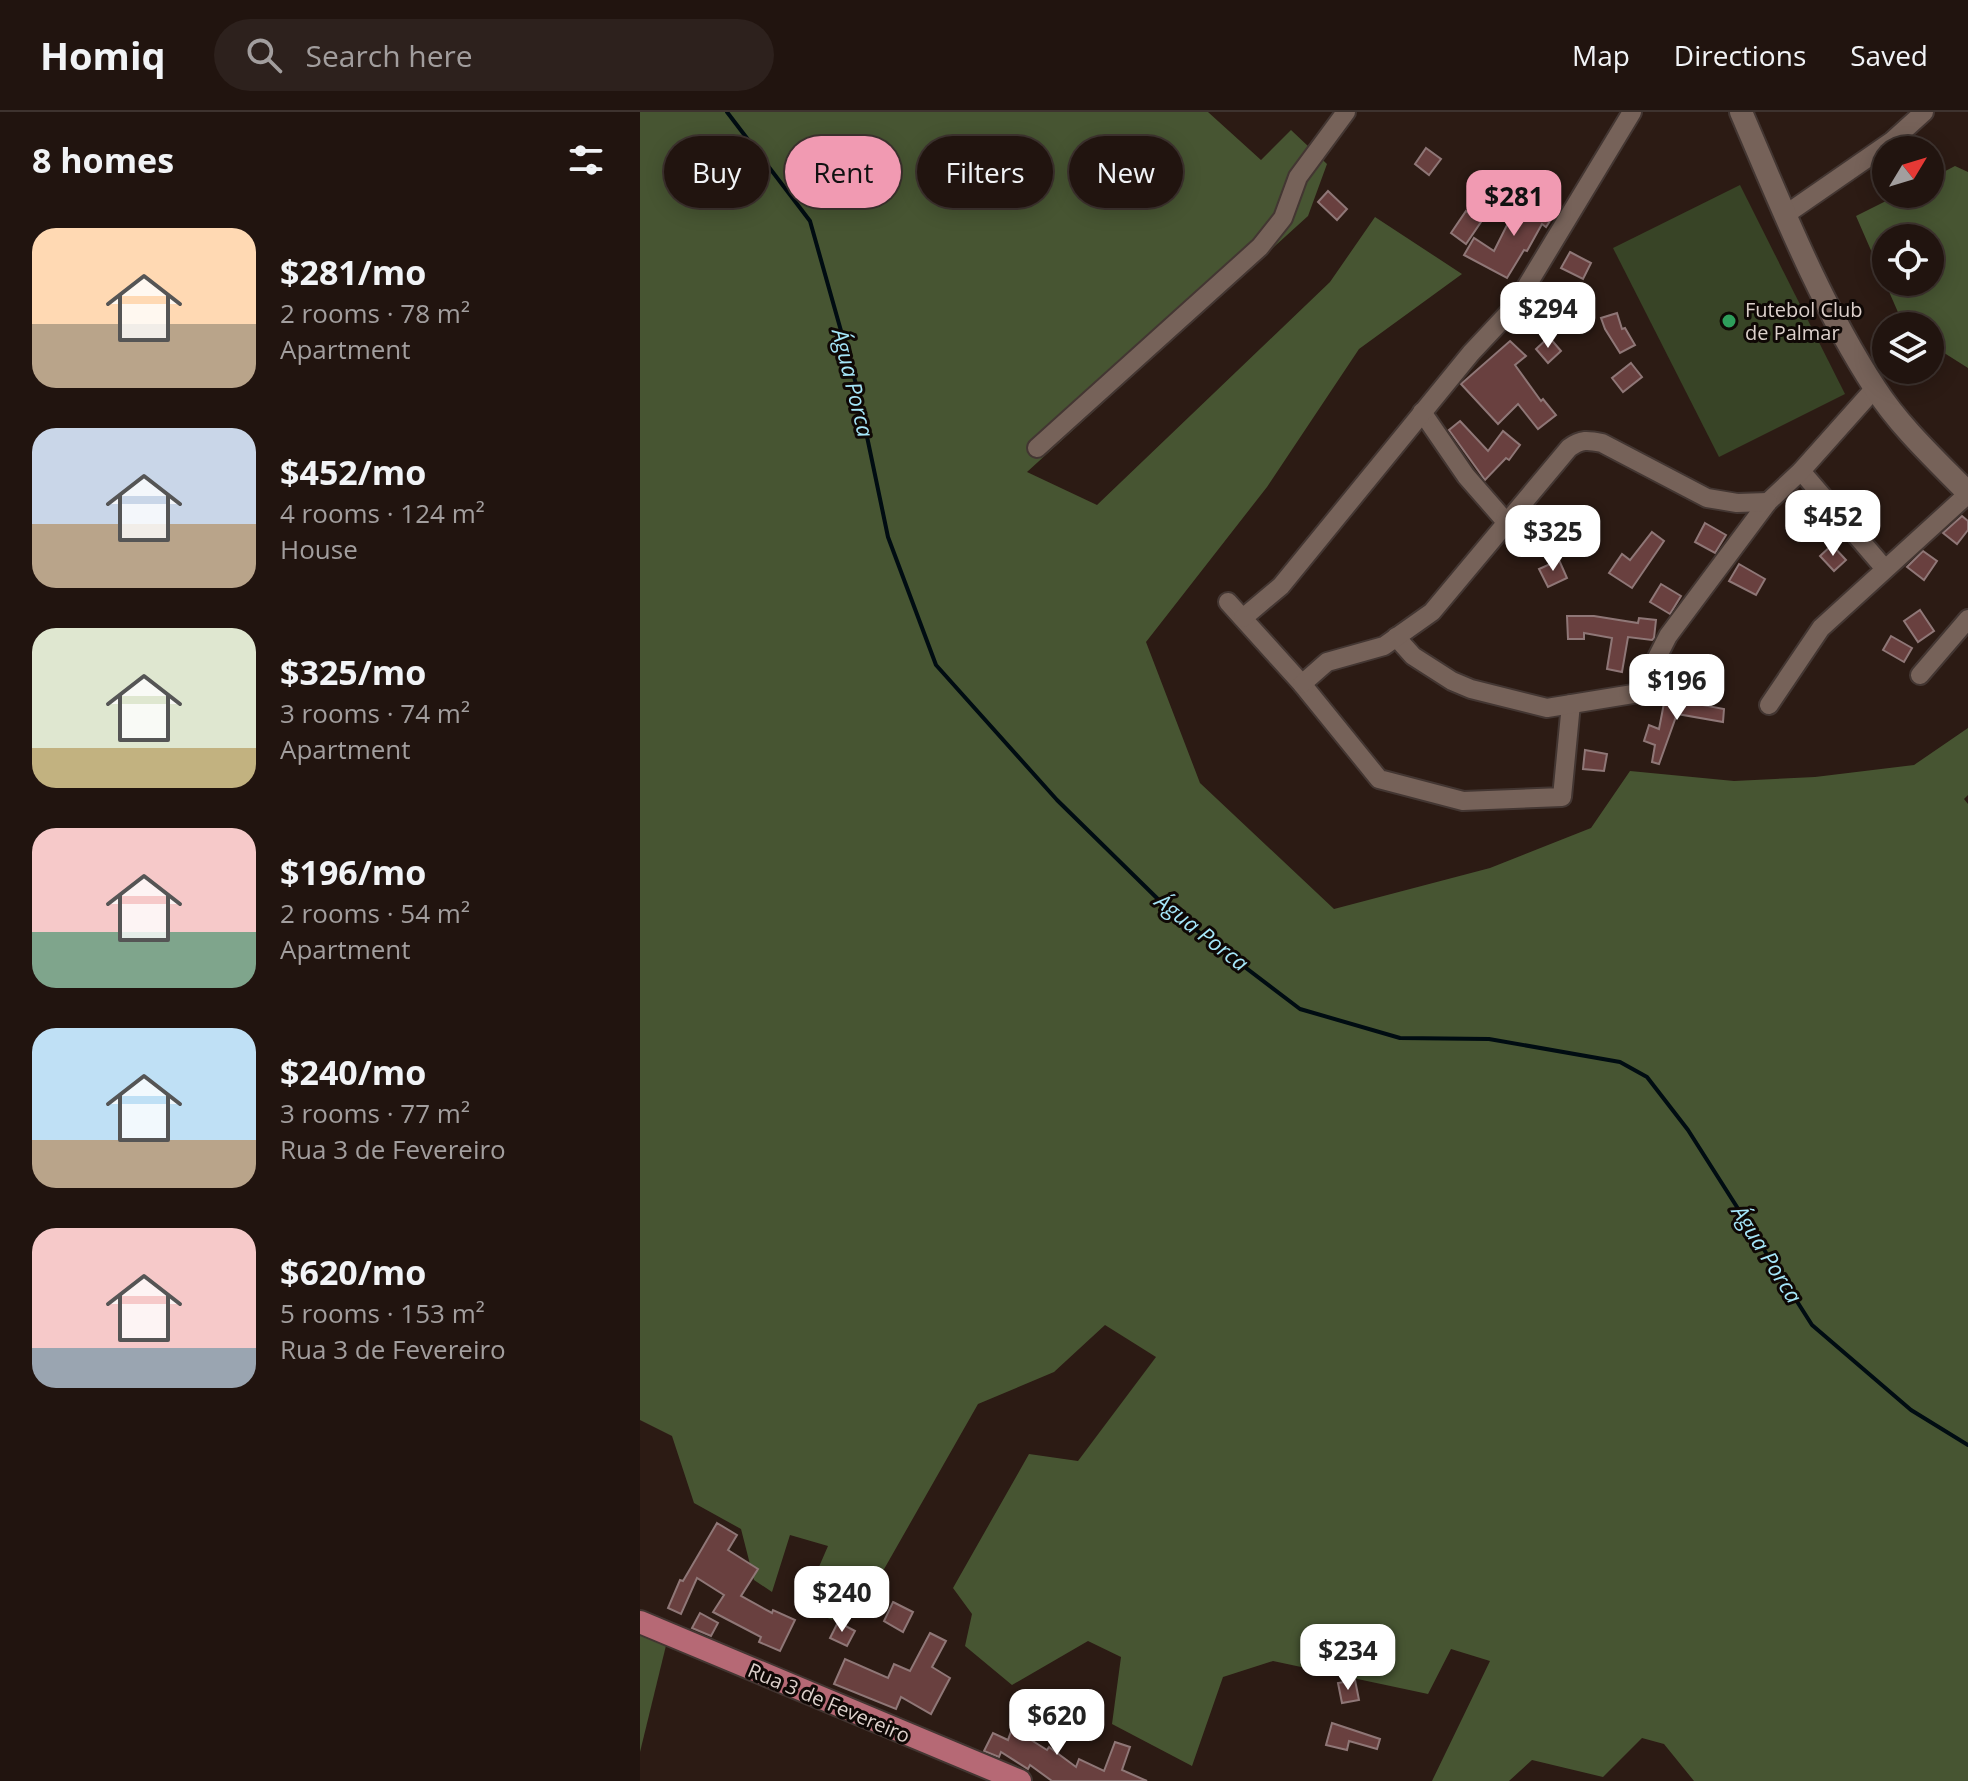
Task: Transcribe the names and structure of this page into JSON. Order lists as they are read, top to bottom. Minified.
{"streets":{"main road":["Rua 3 de Fevereiro"]},"water":["Água Porca"],"places":["Futebol Club de Palmar"],"north":"top right","page":{"header":"Homiq","search":"Search here","nav":["Map","Directions","Saved"],"heading":"8 homes","chip":["Buy","Rent","Filters","New"],"price":["$281","$294","$452","$325","$196","$240","$234","$620"],"list":[{"name":"$281/mo","note":"2 rooms · 78 m² · Apartment"},{"name":"$452/mo","note":"4 rooms · 124 m² · House"},{"name":"$325/mo","note":"3 rooms · 74 m² · Apartment"},{"name":"$196/mo","note":"2 rooms · 54 m² · Apartment"},{"name":"$240/mo","note":"3 rooms · 77 m² · Rua 3 de Fevereiro"},{"name":"$620/mo","note":"5 rooms · 153 m² · Rua 3 de Fevereiro"}]}}
